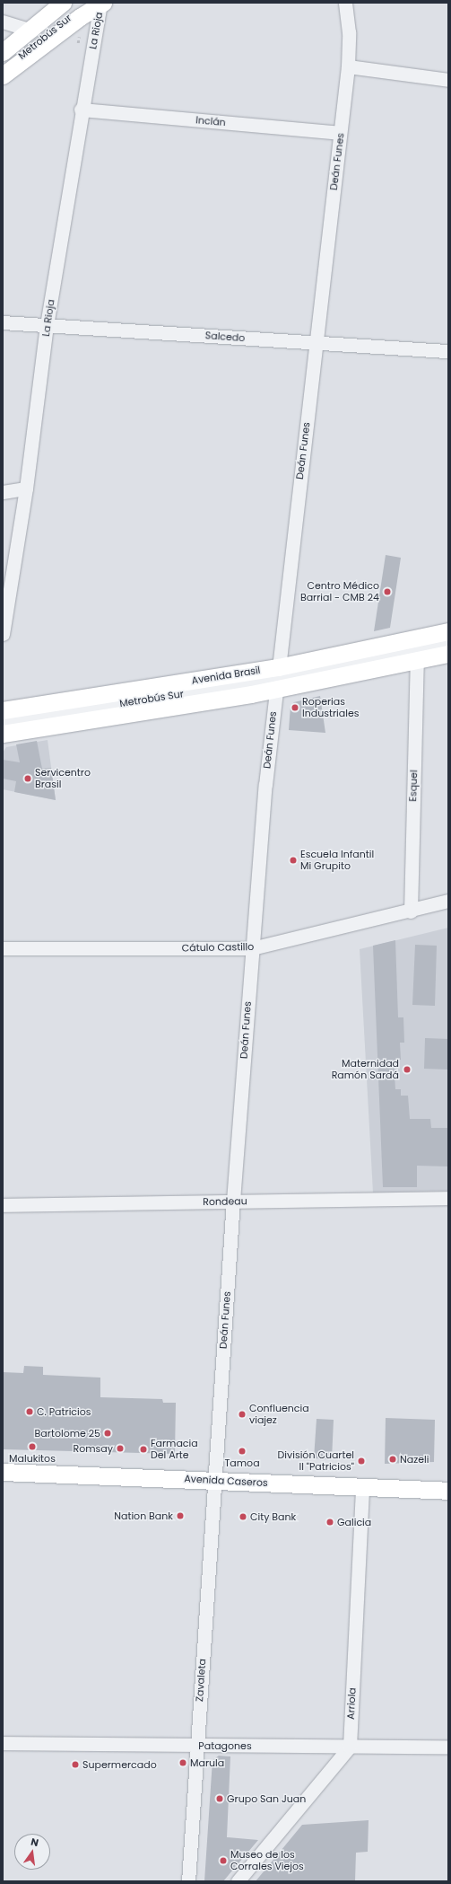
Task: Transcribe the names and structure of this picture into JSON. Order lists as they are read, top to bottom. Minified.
{"streets":{"main road":["Avenida Brasil","Avenida Caseros"],"street":["La Rioja","Metrobús Sur","Inclán","Deán Funes","Salcedo","Esquel","Cátulo Castillo","Rondeau","Zavaleta","Arriola","Patagones"]},"crossings":[["La Rioja","Metrobús Sur"],["La Rioja","Inclán"],["La Rioja","Salcedo"],["Metrobús Sur","Deán Funes"],["Metrobús Sur","Avenida Brasil"],["Inclán","Deán Funes"],["Deán Funes","Salcedo"],["Deán Funes","Avenida Brasil"],["Deán Funes","Cátulo Castillo"],["Deán Funes","Rondeau"],["Deán Funes","Avenida Caseros"],["Deán Funes","Zavaleta"],["Avenida Brasil","Esquel"],["Esquel","Cátulo Castillo"],["Avenida Caseros","Zavaleta"],["Avenida Caseros","Arriola"],["Zavaleta","Patagones"],["Arriola","Patagones"]],"places":["Centro Médico Barrial - CMB 24","Roperias Industriales","Servicentro Brasil","Escuela Infantil Mi Grupito","Maternidad Ramón Sardá","C. Patricios","Confluencia viajez","Bartolome 25","Malukitos","Romsay","Farmacia Del Arte","Tamoa","Nazeli","División Cuartel II \"Patricios\"","Nation Bank","City Bank","Galicia","Marula","Supermercado","Grupo San Juan","Museo de los Corrales Viejos"],"north":"top"}
